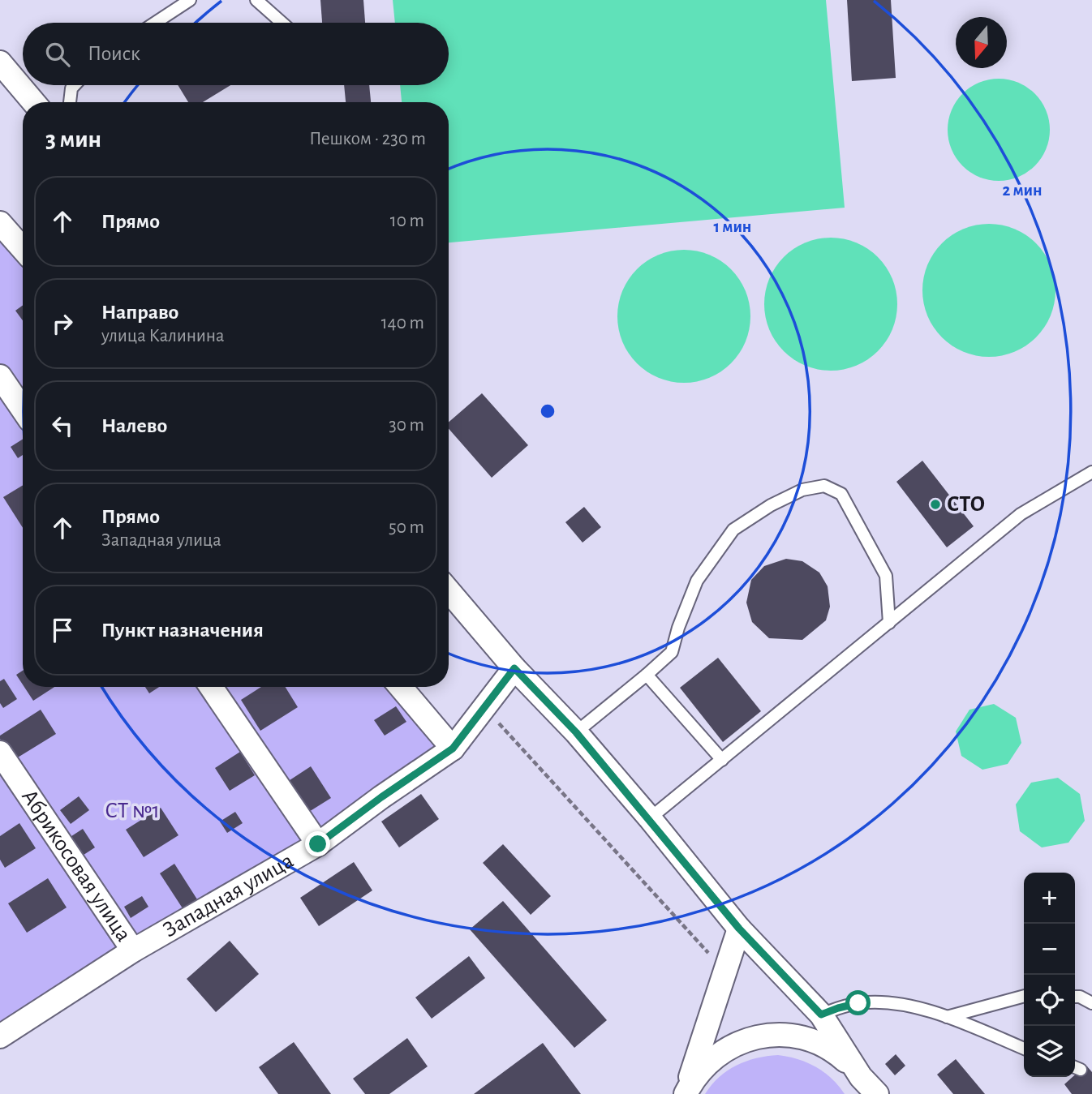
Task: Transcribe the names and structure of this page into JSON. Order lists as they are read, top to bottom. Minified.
{"streets":{"street":["Абрикосовая улица","Западная улица"]},"crossings":[["Абрикосовая улица","Западная улица"]],"parks":["СТ №1"],"places":["СТО"],"north":"bottom","page":{"search":"Поиск","heading":["3 мин","Пешком · 230 m"],"list":[["Прямо","10 m"],["Направо","улица Калинина","140 m"],["Налево","30 m"],["Прямо","Западная улица","50 m"],"Пункт назначения"],"map_buttons":["+","−"]},"rings":["2 мин","1 мин"]}
